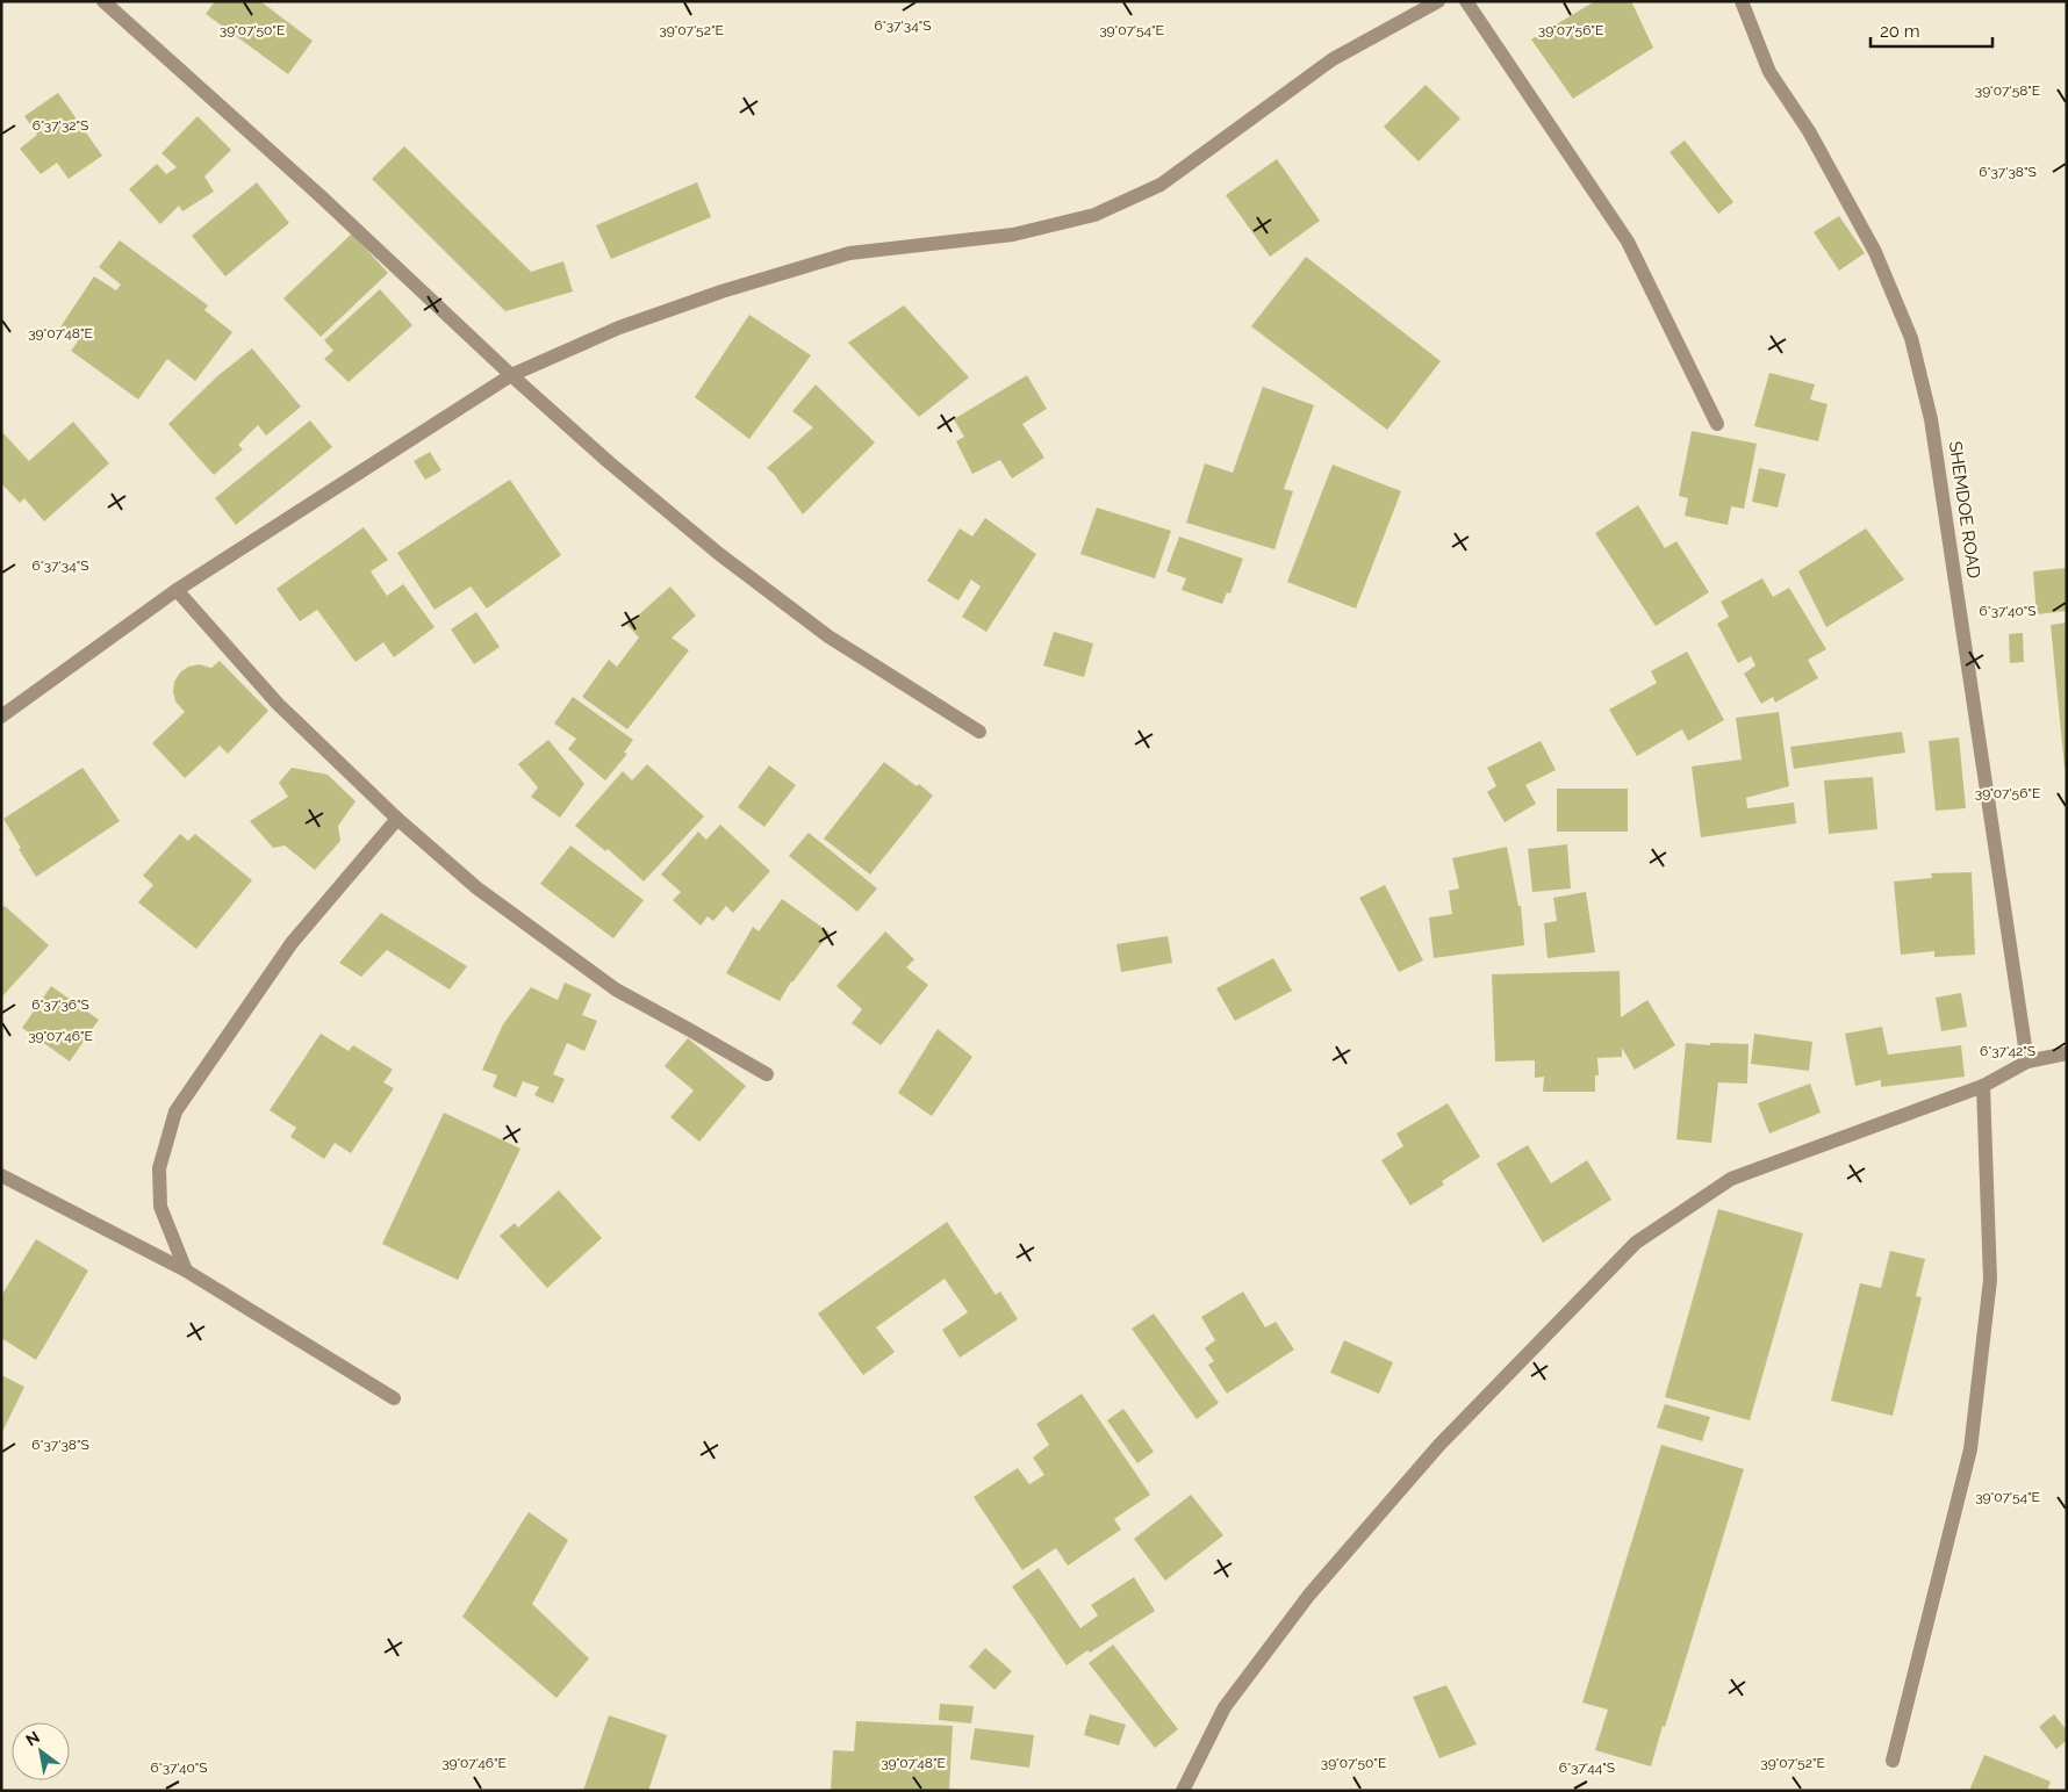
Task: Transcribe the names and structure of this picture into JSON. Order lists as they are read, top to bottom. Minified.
{"streets":{"street":["SHEMDOE ROAD"]},"scale_bar":"20 m","north":"top left","coordinates":["6°37'34\"S","39°07'50\"E","39°07'52\"E","39°07'54\"E","39°07'56\"E","39°07'58\"E","6°37'32\"S","6°37'38\"S","39°07'48\"E","6°37'40\"S","6°37'36\"S","39°07'46\"E","6°37'42\"S","6°37'44\"S"]}
